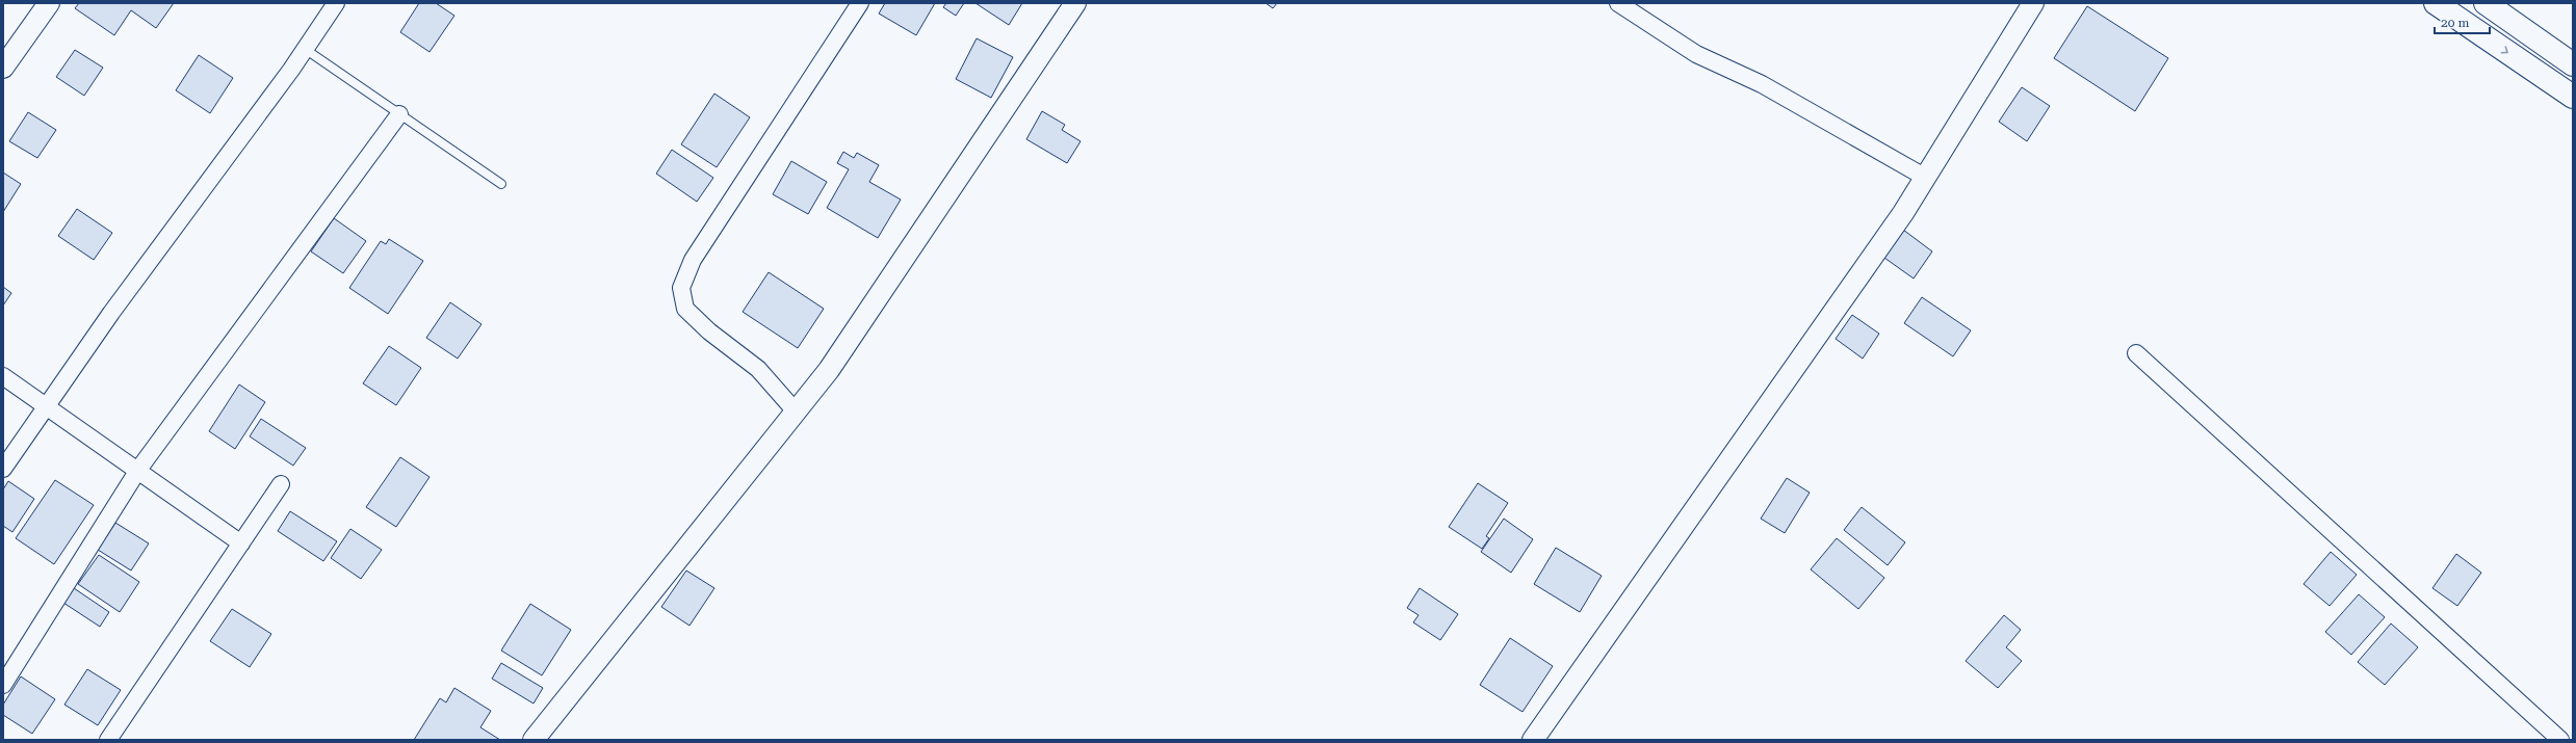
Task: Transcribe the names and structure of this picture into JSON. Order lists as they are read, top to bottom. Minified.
{"scale_bar":"20 m"}
